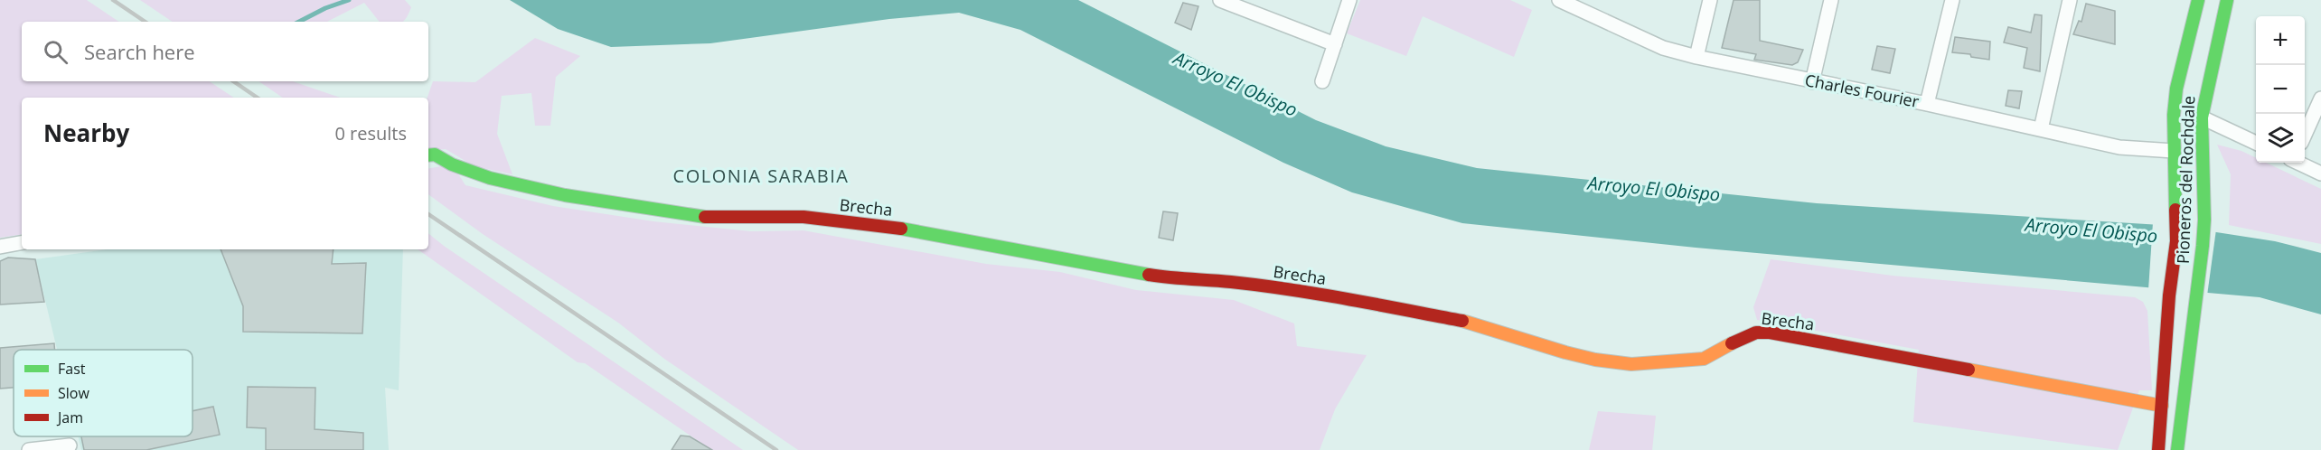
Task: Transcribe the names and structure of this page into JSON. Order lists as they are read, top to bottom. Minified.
{"streets":{"street":["Charles Fourier","Pioneros del Rochdale","Brecha"]},"crossings":[["Charles Fourier","Pioneros del Rochdale"],["Pioneros del Rochdale","Brecha"]],"districts":["COLONIA SARABIA"],"water":["Arroyo El Obispo"],"legend":["Fast","Slow","Jam"],"page":{"map_buttons":["+","−"],"search":"Search here","heading":["Nearby","0 results"]}}
